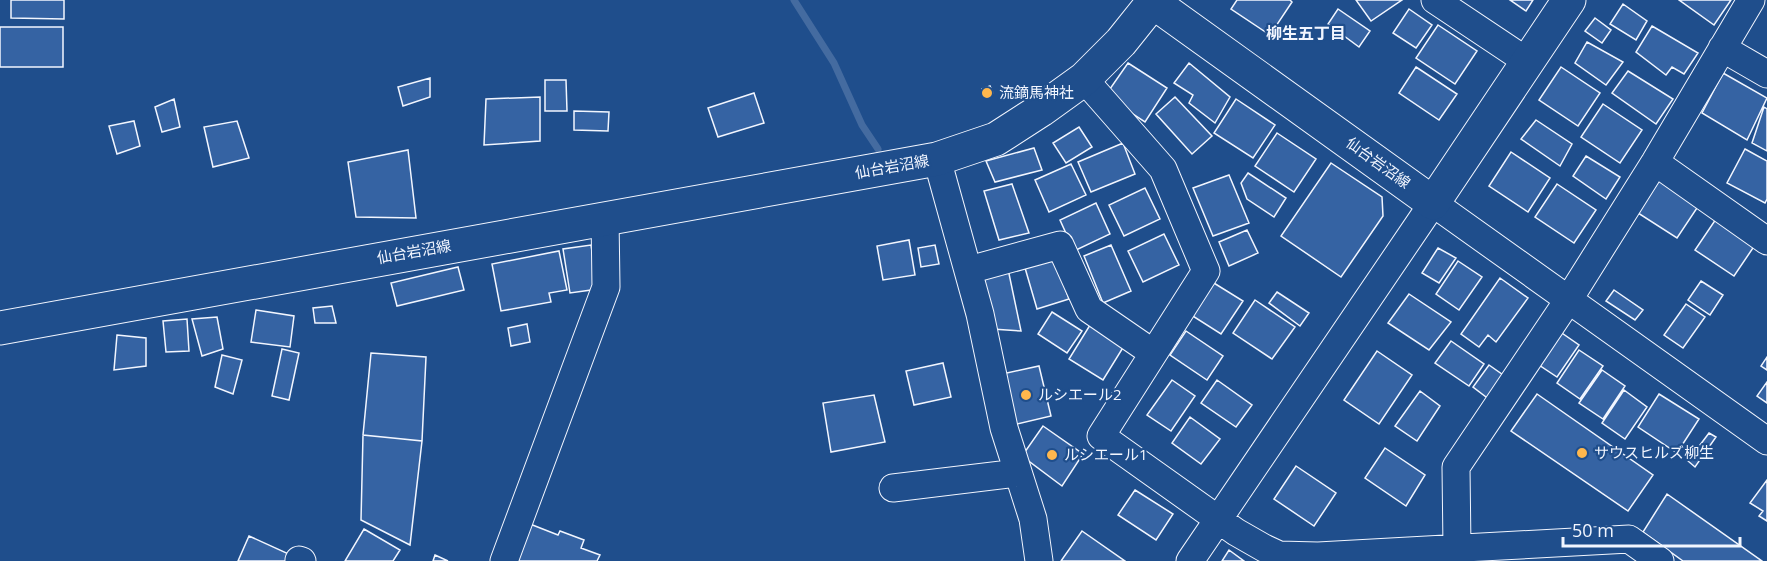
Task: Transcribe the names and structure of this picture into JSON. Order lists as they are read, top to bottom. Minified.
{"streets":{"main road":["仙台岩沼線"]},"districts":["柳生五丁目"],"places":["流鏑馬神社","ルシエール2","サウスヒルズ柳生","ルシエール1"],"scale_bar":"50 m"}
